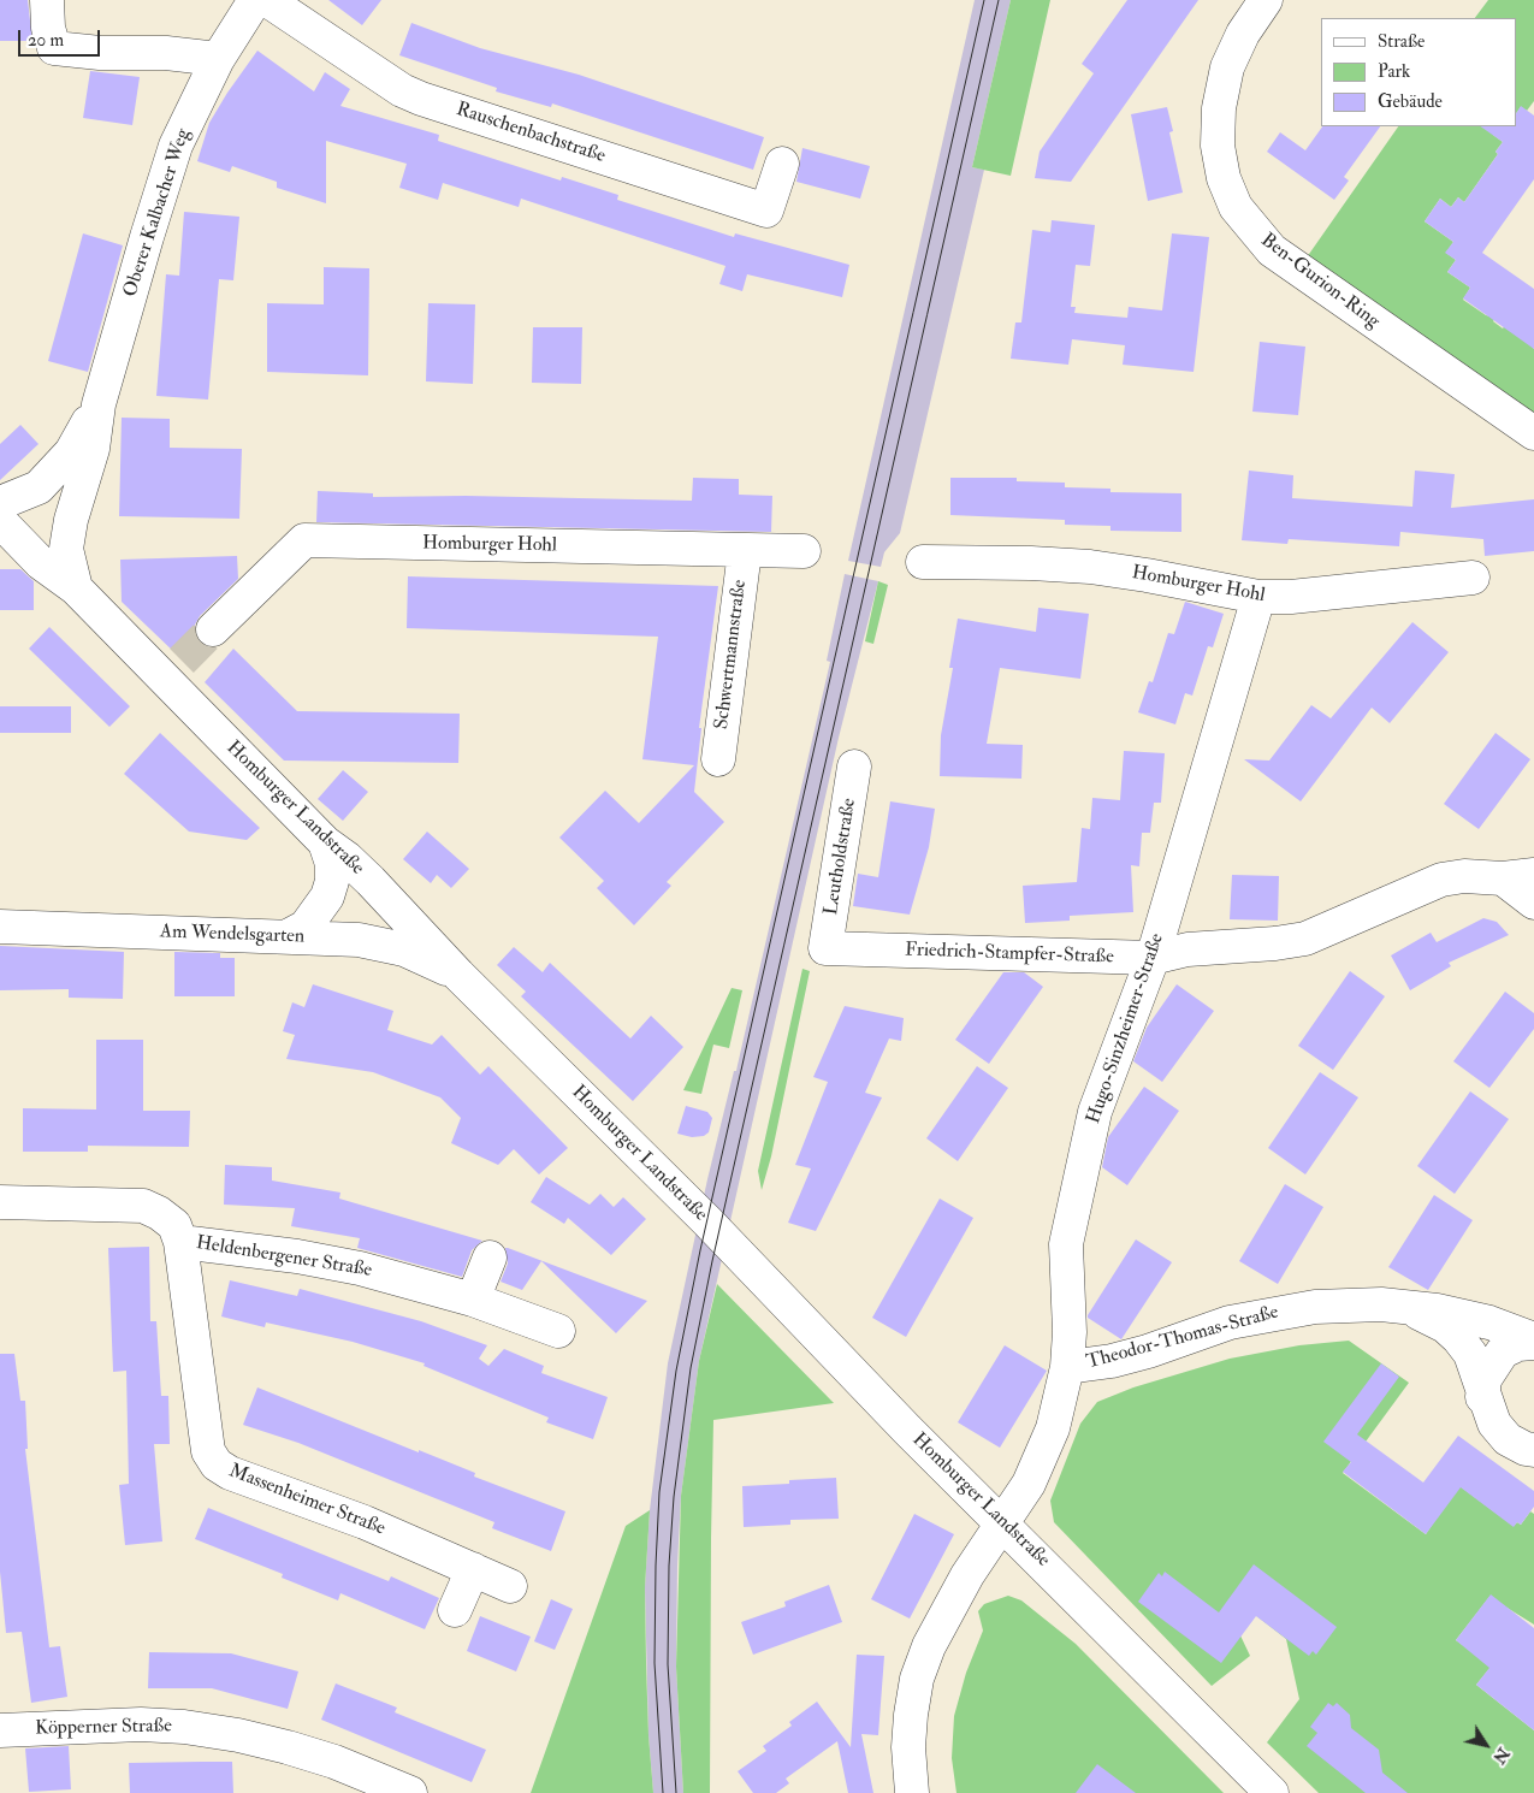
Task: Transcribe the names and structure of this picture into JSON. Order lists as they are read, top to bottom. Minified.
{"streets":{"street":["Rauschenbachstraße","Oberer Kalbacher Weg","Ben-Gurion-Ring","Homburger Hohl","Schwertmannstraße","Homburger Landstraße","Leutholdstraße","Am Wendelsgarten","Friedrich-Stampfer-Straße","Hugo-Sinzheimer-Straße","Heldenbergener Straße","Theodor-Thomas-Straße","Massenheimer Straße","Köpperner Straße"]},"crossings":[["Oberer Kalbacher Weg","Homburger Landstraße"],["Homburger Hohl","Schwertmannstraße"],["Homburger Hohl","Hugo-Sinzheimer-Straße"],["Homburger Landstraße","Am Wendelsgarten"],["Homburger Landstraße","Hugo-Sinzheimer-Straße"],["Leutholdstraße","Friedrich-Stampfer-Straße"],["Friedrich-Stampfer-Straße","Hugo-Sinzheimer-Straße"],["Hugo-Sinzheimer-Straße","Theodor-Thomas-Straße"],["Heldenbergener Straße","Massenheimer Straße"]],"legend":["Straße","Park","Gebäude"],"scale_bar":"20 m","north":"bottom right"}
